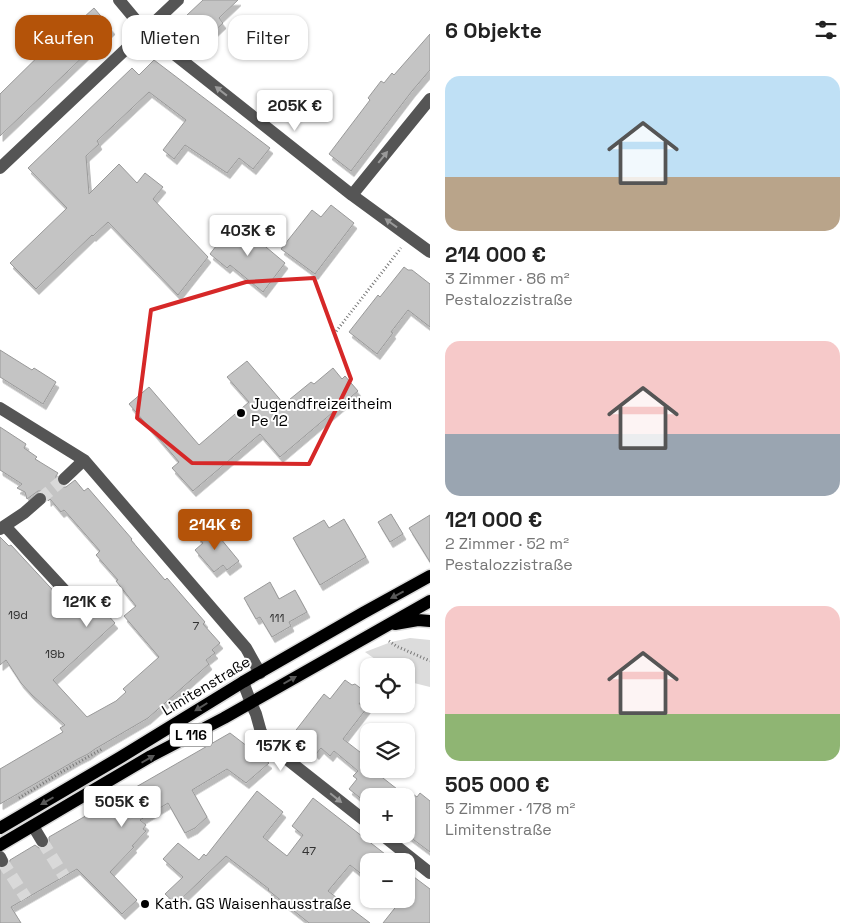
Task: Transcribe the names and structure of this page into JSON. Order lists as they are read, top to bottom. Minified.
{"streets":{"main road":["Limitenstraße","L 116"]},"places":["Jugendfreizeitheim Pe 12","Kath. GS Waisenhausstraße"],"house_numbers":["19d","111","7","19b","47"],"page":{"heading":"6 Objekte","chip":["Kaufen","Mieten","Filter"],"list":[{"name":"214 000 €","note":"3 Zimmer · 86 m² · Pestalozzistraße"},{"name":"121 000 €","note":"2 Zimmer · 52 m² · Pestalozzistraße"},{"name":"505 000 €","note":"5 Zimmer · 178 m² · Limitenstraße"}],"price":["205K €","403K €","214K €","121K €","157K €","505K €"],"map_buttons":["+","−"]}}
